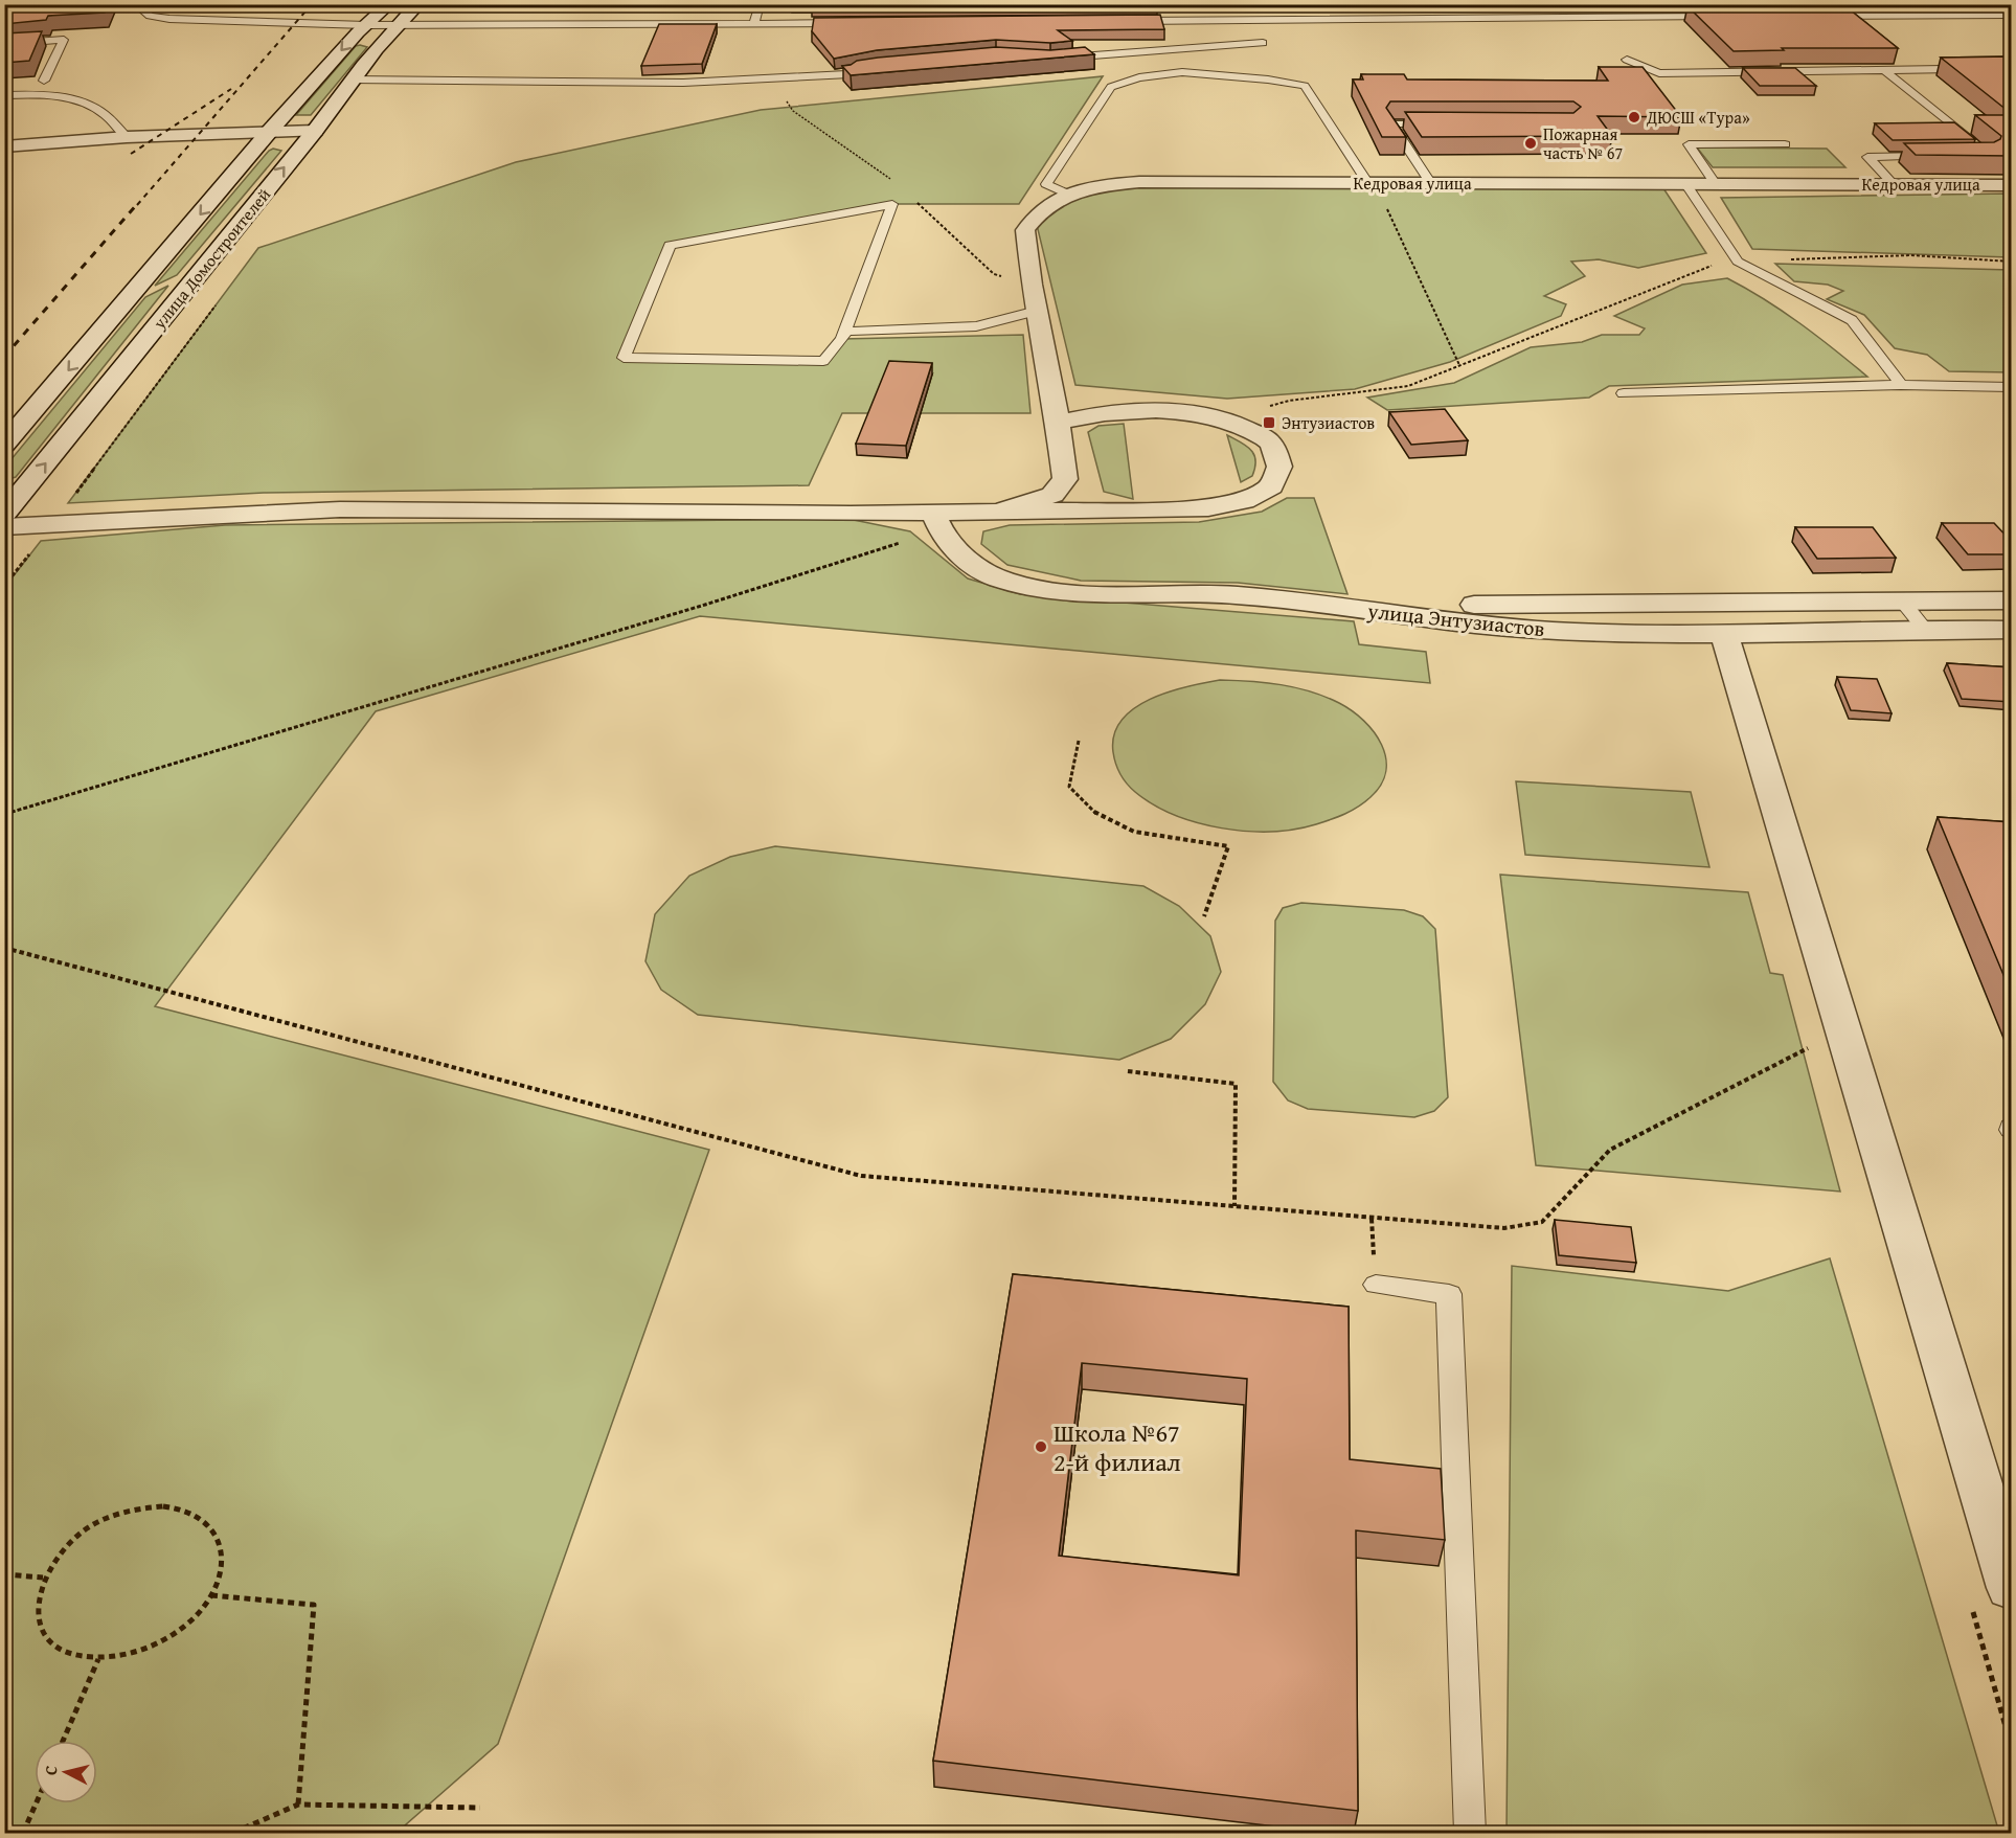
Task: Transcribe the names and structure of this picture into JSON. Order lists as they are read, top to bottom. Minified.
{"streets":{"street":["Кедровая улица","улица Домостроителей","улица Энтузиастов"]},"places":{"other":["ДЮСШ «Тура»","Пожарная часть № 67","Школа №67 2-й филиал"],"transit":["Энтузиастов"]},"north":"left"}
